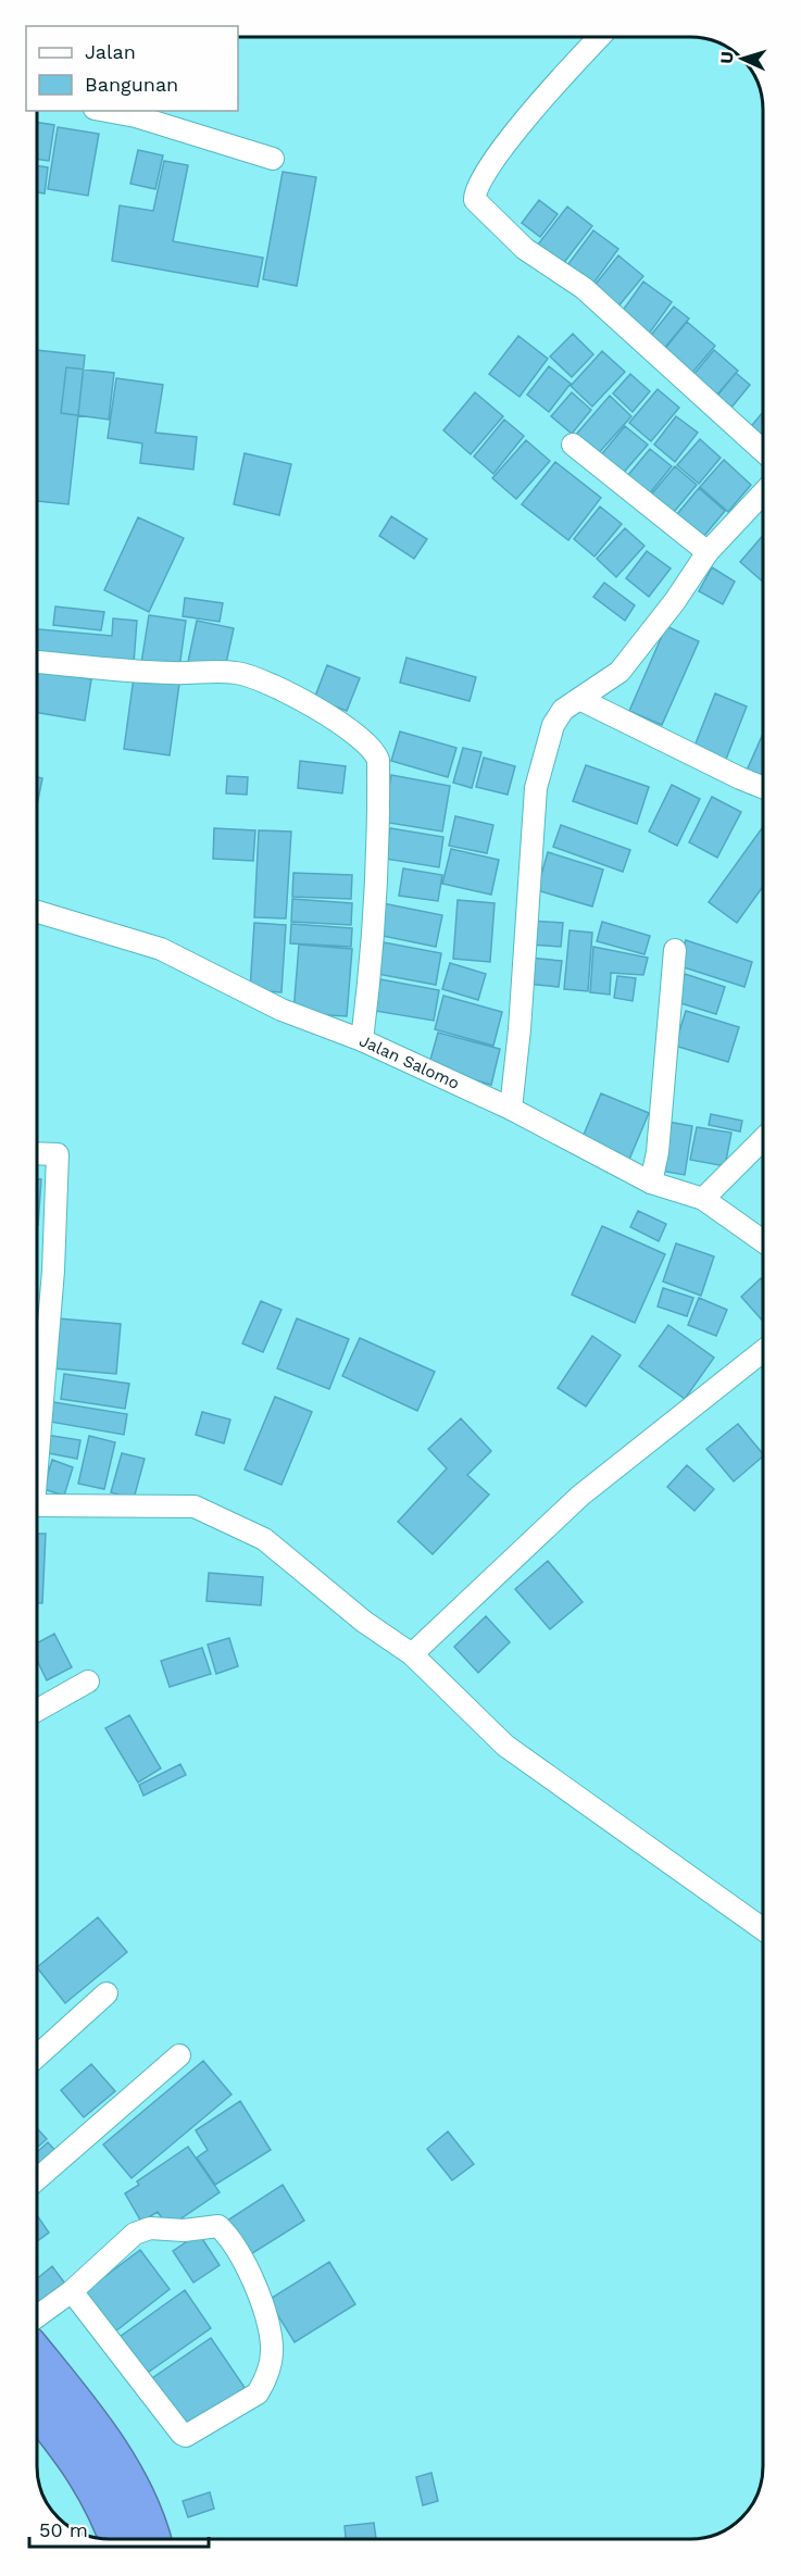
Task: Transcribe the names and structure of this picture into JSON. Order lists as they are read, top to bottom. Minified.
{"streets":{"street":["Jalan Salomo"]},"legend":["Jalan","Bangunan"],"scale_bar":"50 m","north":"left"}
